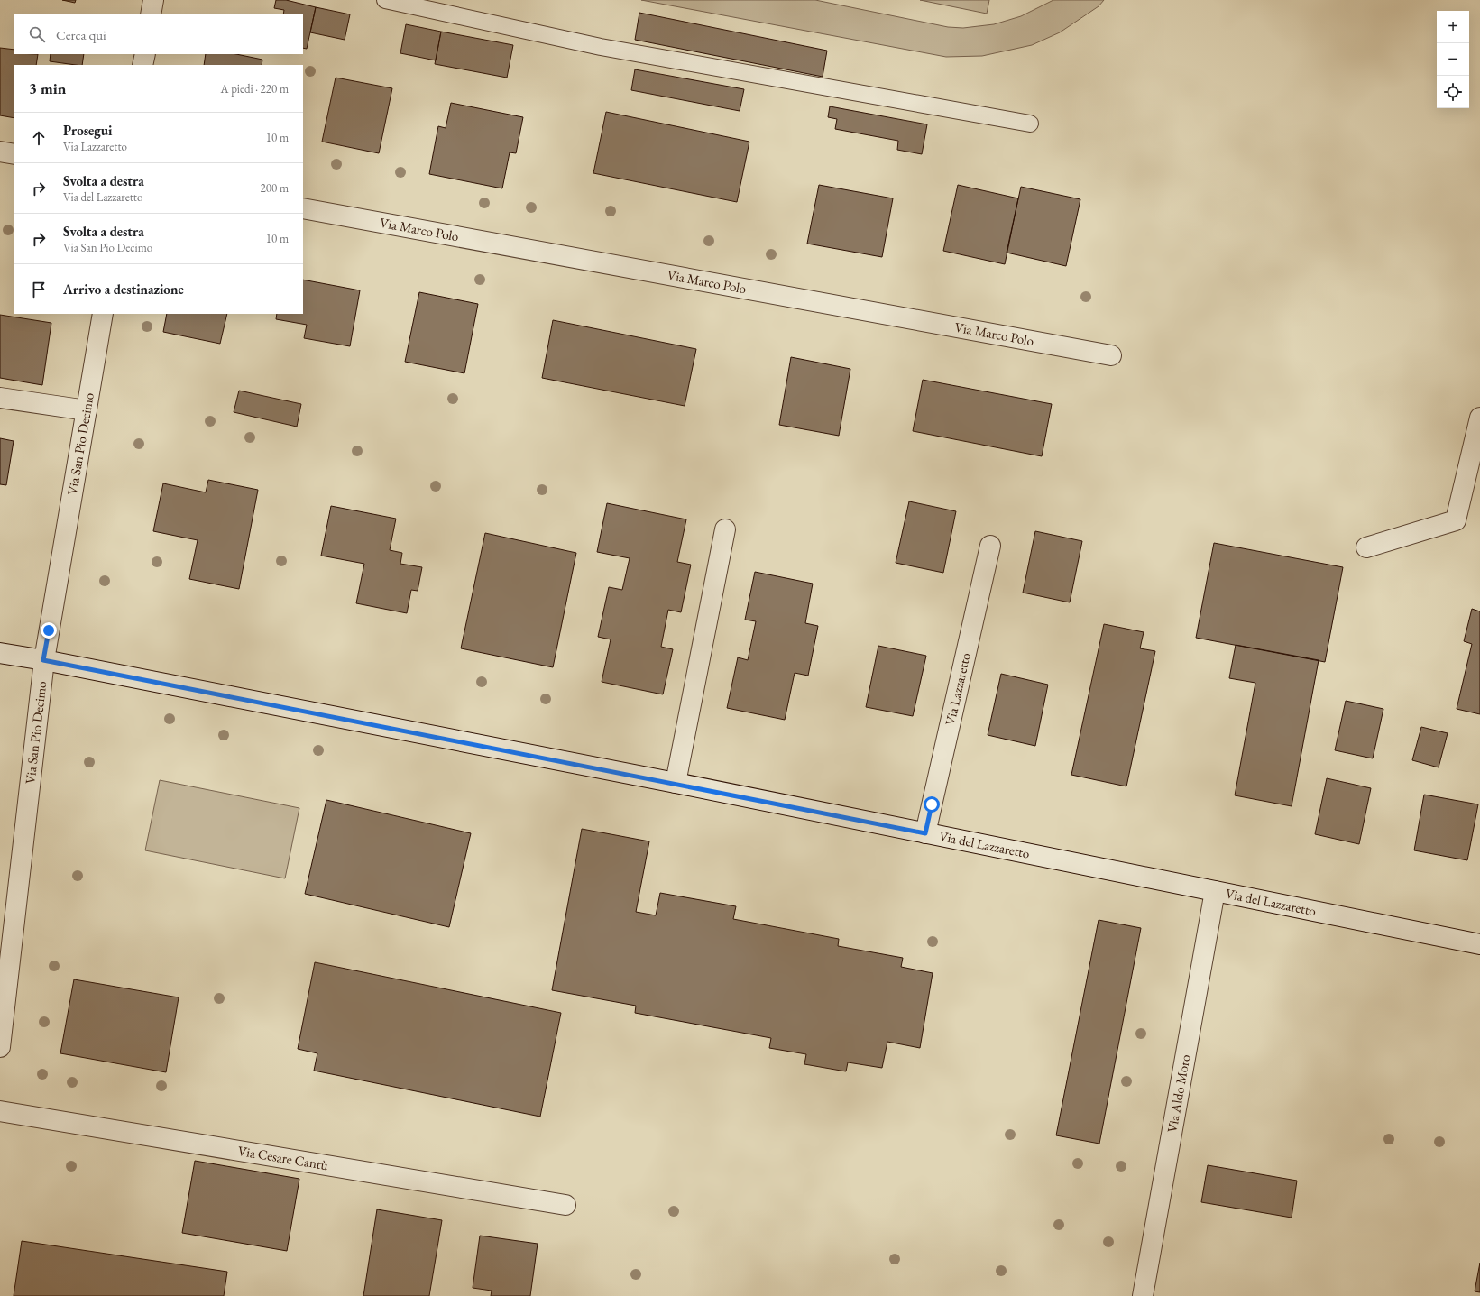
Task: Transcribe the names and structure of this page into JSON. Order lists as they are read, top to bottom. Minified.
{"streets":{"street":["Via Marco Polo","Via San Pio Decimo","Via Lazzaretto","Via del Lazzaretto","Via Aldo Moro","Via Cesare Cantù"]},"crossings":[["Via San Pio Decimo","Via del Lazzaretto"],["Via Lazzaretto","Via del Lazzaretto"],["Via del Lazzaretto","Via Aldo Moro"]],"page":{"map_buttons":["+","−"],"search":"Cerca qui","heading":["3 min","A piedi · 220 m"],"list":[["Prosegui","Via Lazzaretto","10 m"],["Svolta a destra","Via del Lazzaretto","200 m"],["Svolta a destra","Via San Pio Decimo","10 m"],"Arrivo a destinazione"]}}
